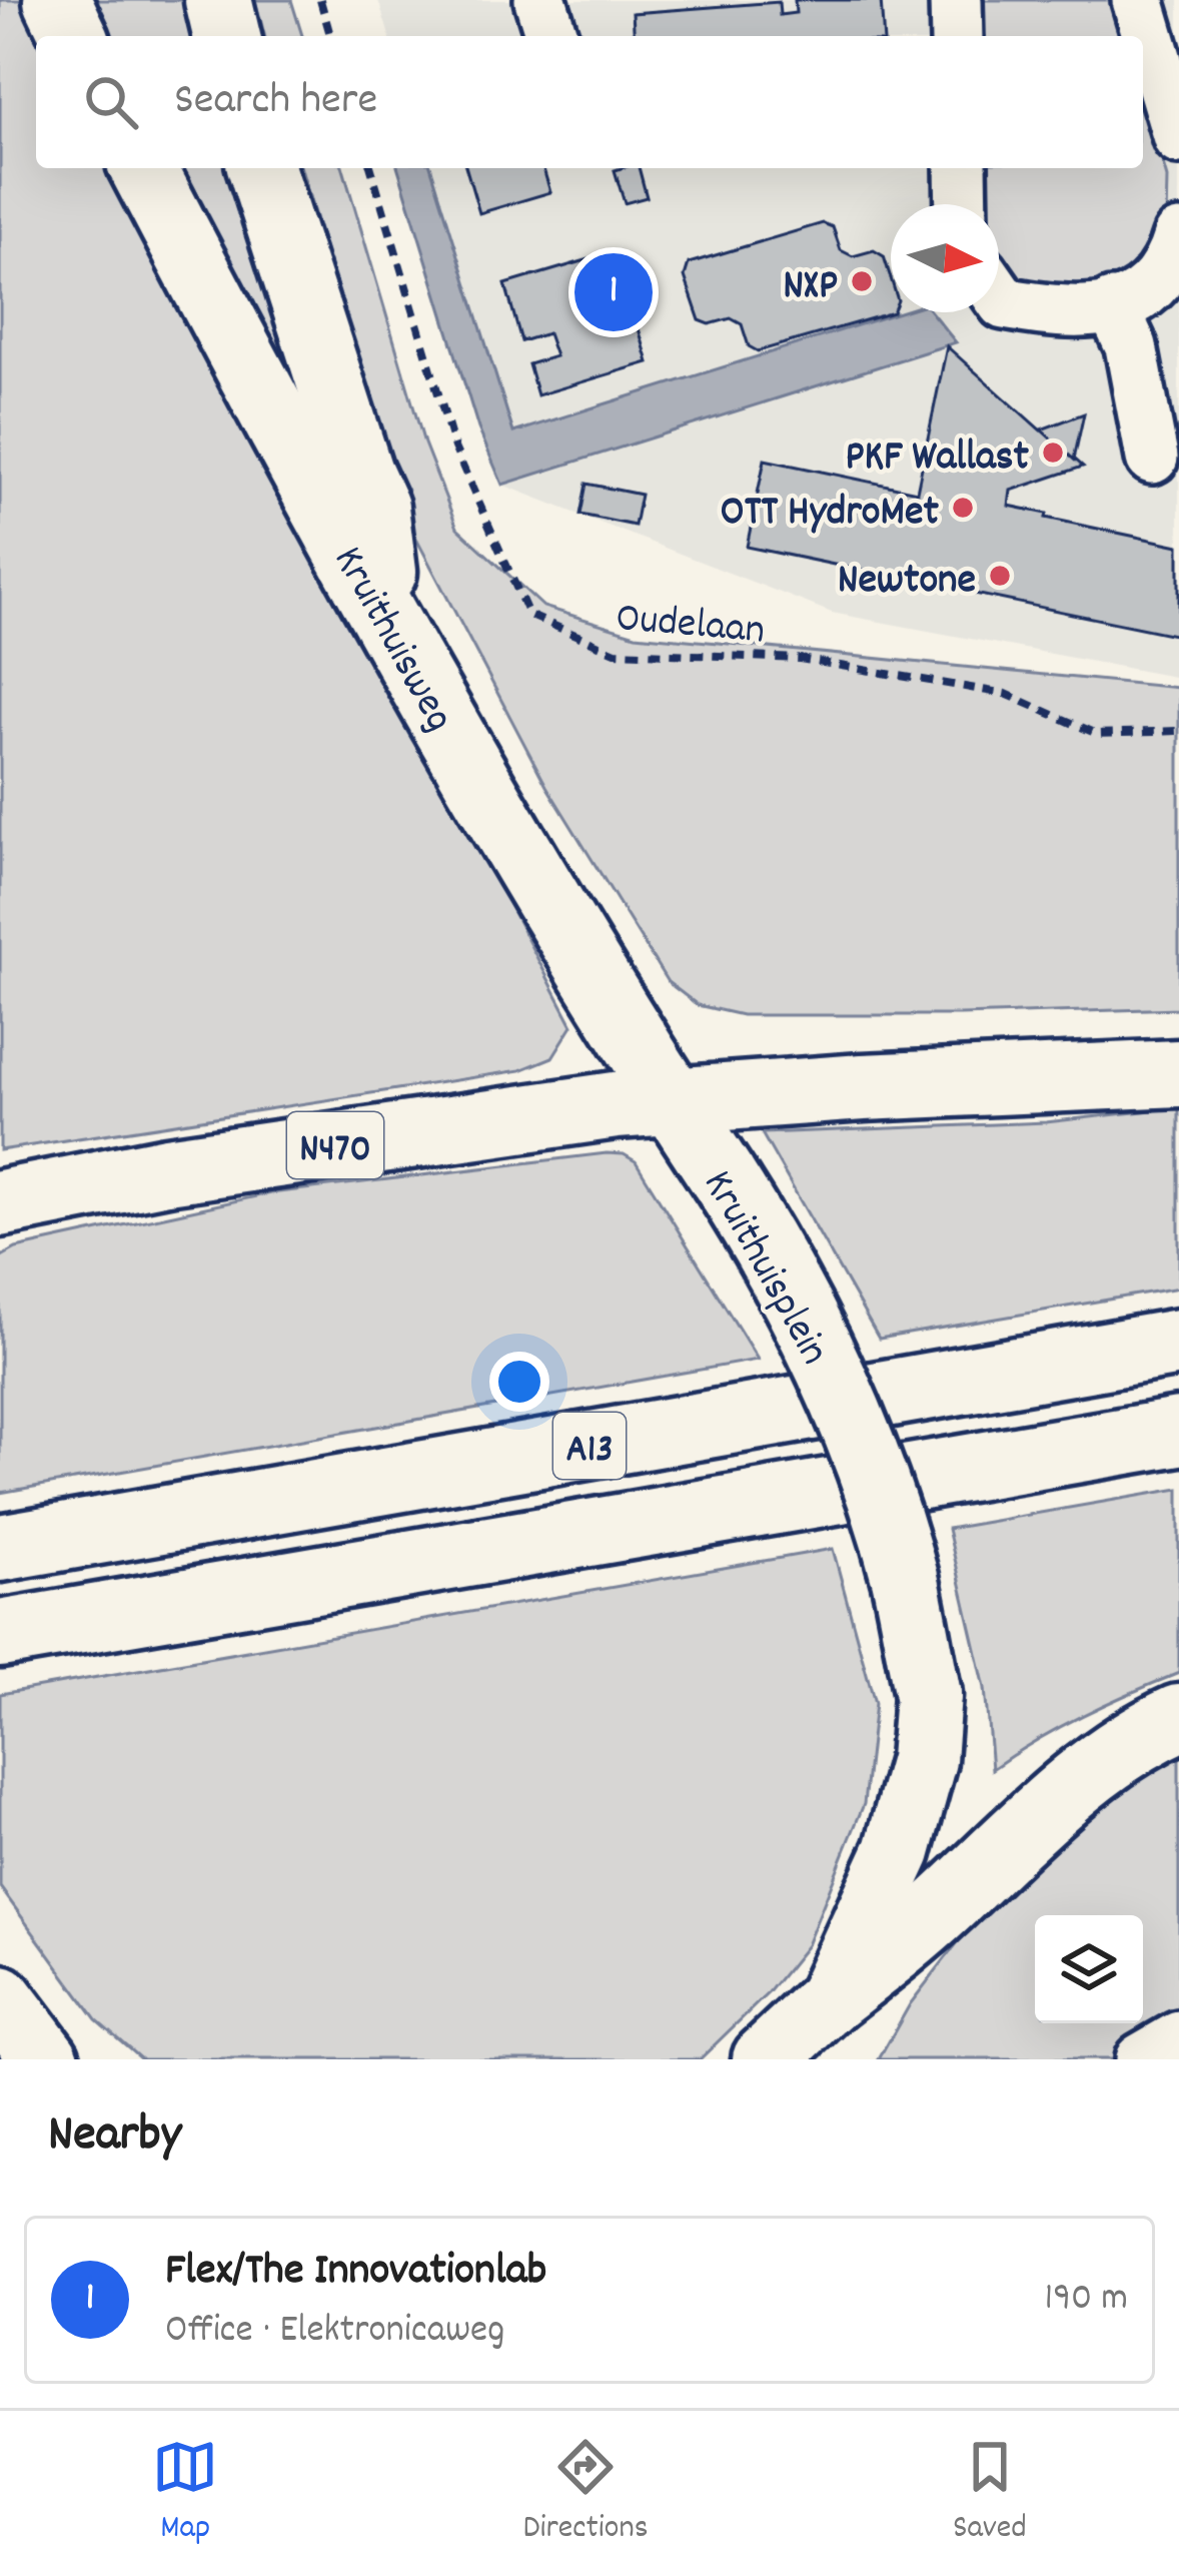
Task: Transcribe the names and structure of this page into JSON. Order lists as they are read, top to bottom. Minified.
{"streets":{"highway":["Kruithuisweg","N470","Kruithuisplein","A13"],"path":["Oudelaan"]},"crossings":[["Kruithuisweg","N470"],["Kruithuisweg","Kruithuisplein"],["N470","Kruithuisplein"]],"places":["NXP","PKF Wallast","OTT HydroMet","Newtone"],"north":"right","page":{"search":"Search here","pins":"1","heading":"Nearby","list":[{"mark":"1","name":"Flex/The Innovationlab","note":"Office · Elektronicaweg","value":"190 m"}],"nav":["Map","Directions","Saved"]}}
